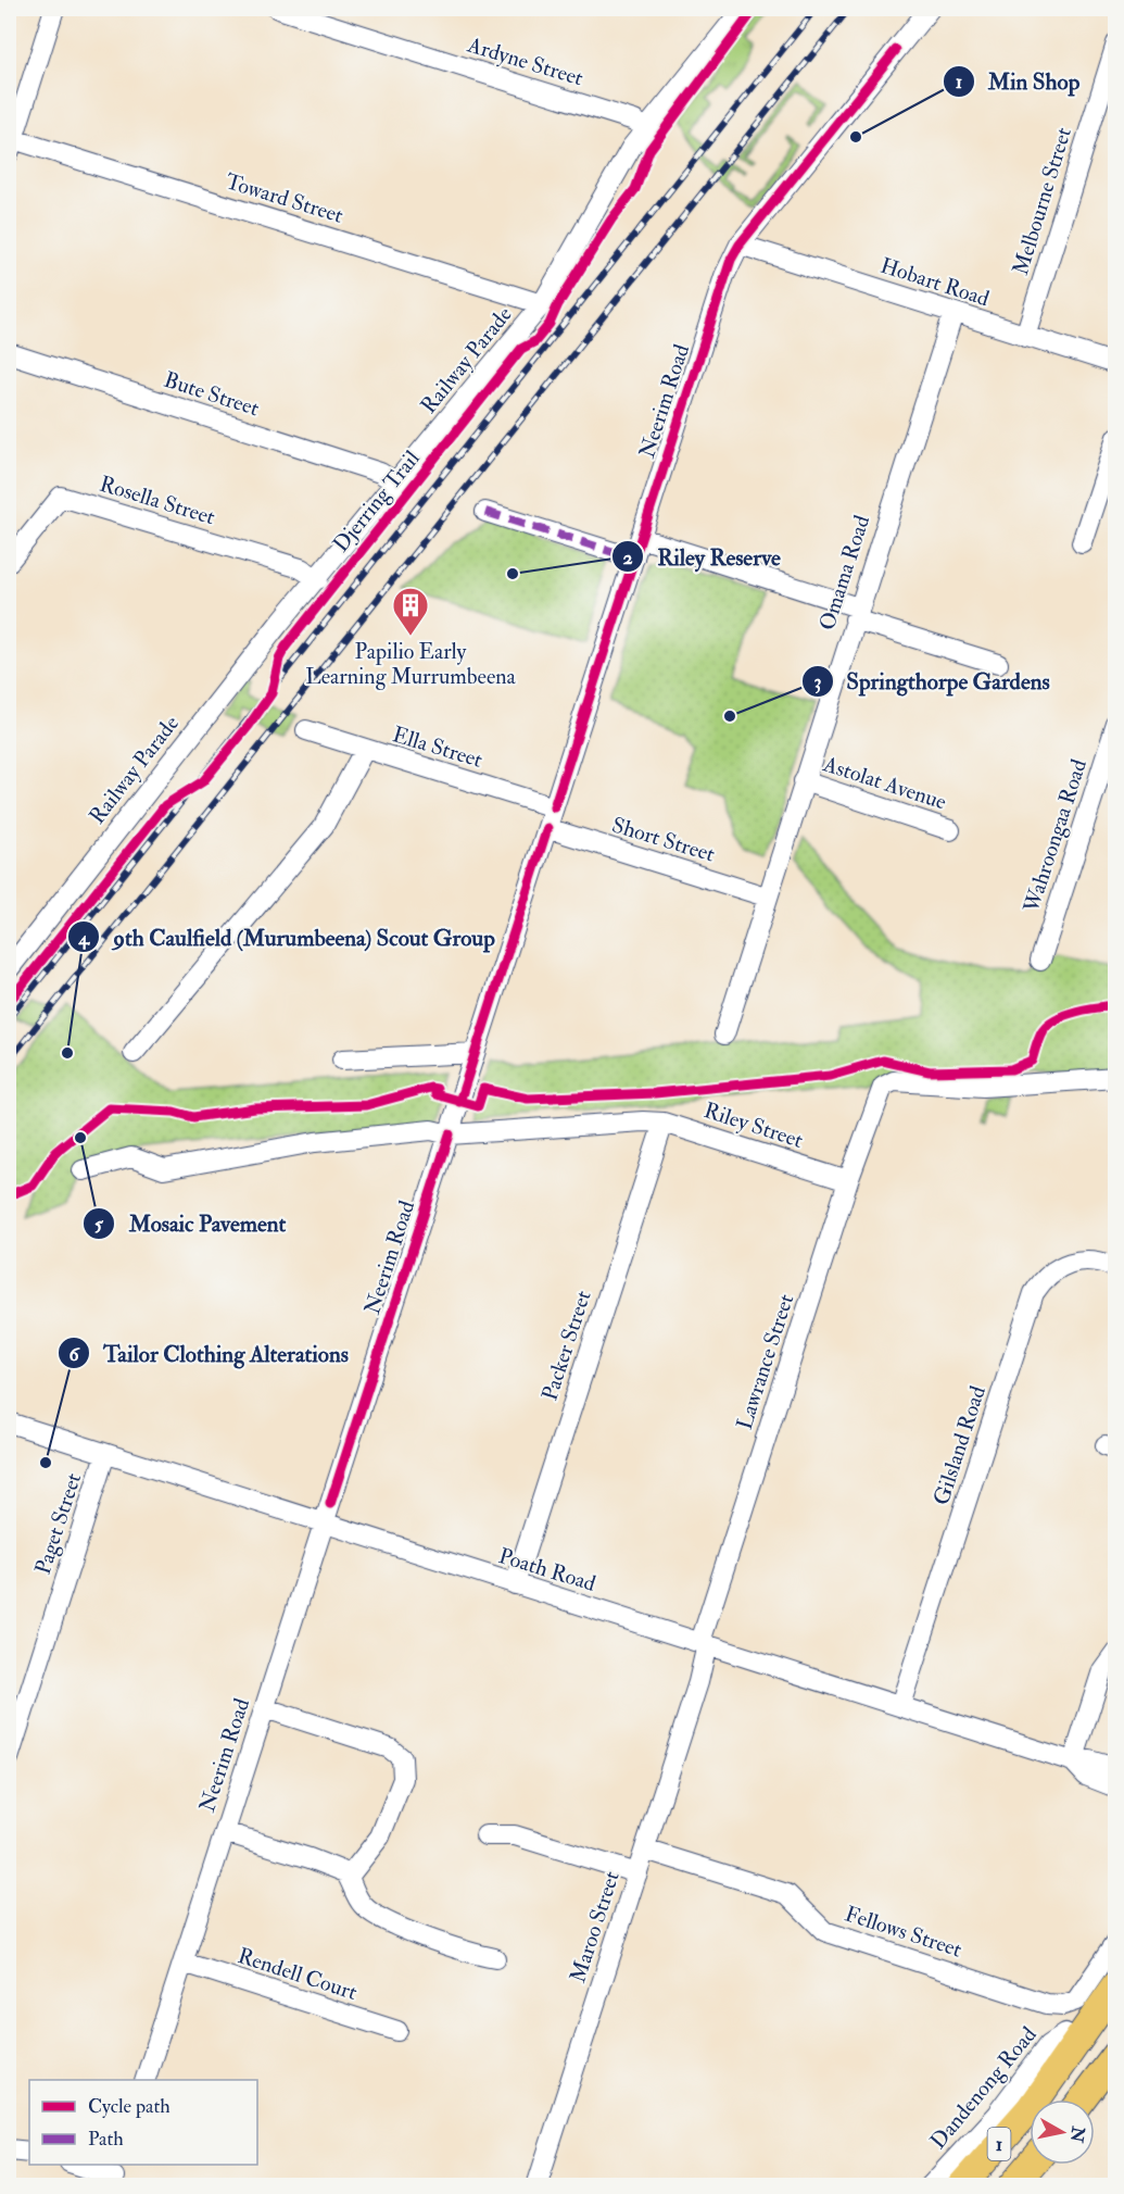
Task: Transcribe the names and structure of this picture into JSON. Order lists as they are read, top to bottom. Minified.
{"streets":{"highway":["1"],"street":["Ardyne Street","Toward Street","Melbourne Street","Hobart Road","Railway Parade","Bute Street","Neerim Road","Rosella Street","Omama Road","Ella Street","Astolat Avenue","Wahroongaa Road","Short Street","Riley Street","Packer Street","Lawrance Street","Gilsland Road","Paget Street","Poath Road","Maroo Street","Fellows Street","Rendell Court","Dandenong Road"],"cycle path":["Djerring Trail"]},"crossings":[["Ardyne Street","Railway Parade"],["Toward Street","Railway Parade"],["Melbourne Street","Hobart Road"],["Hobart Road","Neerim Road"],["Hobart Road","Omama Road"],["Railway Parade","Bute Street"],["Railway Parade","Rosella Street"],["Neerim Road","Ella Street"],["Neerim Road","Short Street"],["Neerim Road","Riley Street"],["Neerim Road","Poath Road"],["Neerim Road","Rendell Court"],["Omama Road","Astolat Avenue"],["Omama Road","Short Street"],["Riley Street","Packer Street"],["Riley Street","Lawrance Street"],["Packer Street","Poath Road"],["Lawrance Street","Poath Road"],["Lawrance Street","Maroo Street"],["Gilsland Road","Poath Road"],["Paget Street","Poath Road"],["Poath Road","Maroo Street"],["Maroo Street","Fellows Street"],["Fellows Street","Dandenong Road"],["Fellows Street","1"],["Dandenong Road","1"]],"places":{"other":["Min Shop","Riley Reserve","Springthorpe Gardens","9th Caulfield (Murumbeena) Scout Group","Mosaic Pavement","Tailor Clothing Alterations"],"building":["Papilio Early Learning Murrumbeena"]},"legend":["Cycle path","Path"],"north":"right"}
